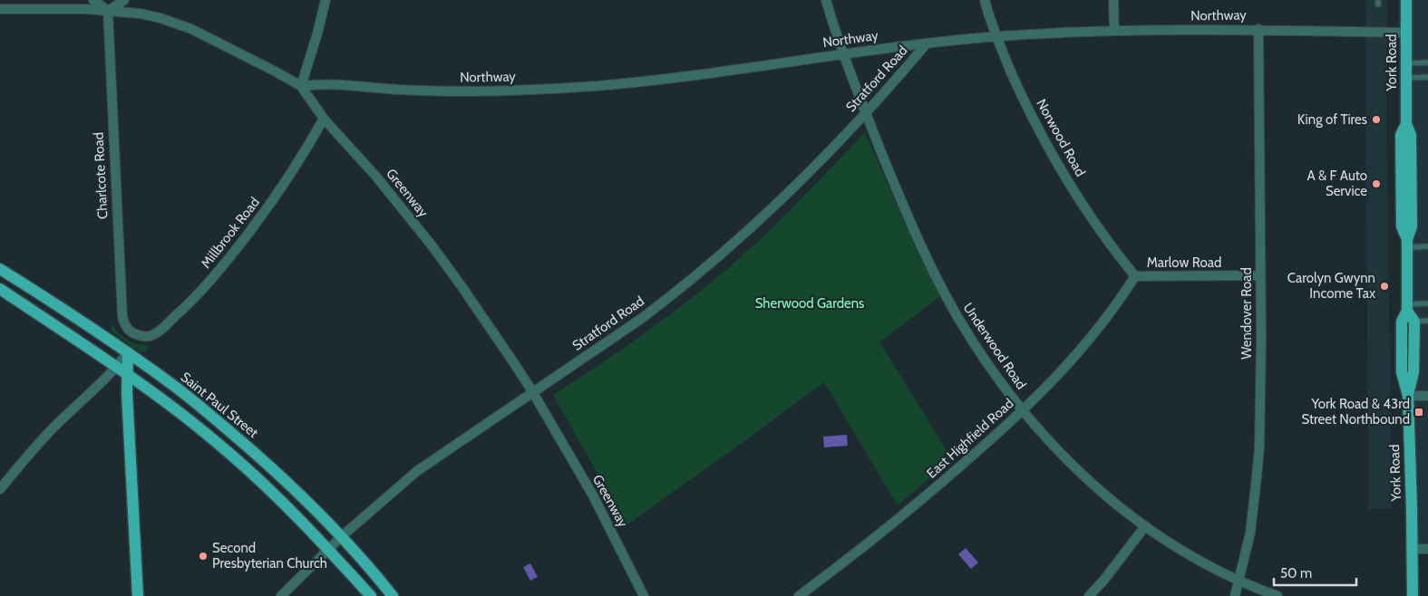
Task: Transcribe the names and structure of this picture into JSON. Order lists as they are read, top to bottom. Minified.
{"streets":{"main road":["York Road","Saint Paul Street"],"street":["Northway","Stratford Road","Norwood Road","Charlcote Road","Greenway","Millbrook Road","Marlow Road","Wendover Road","Underwood Road","East Highfield Road"]},"crossings":[["Northway","York Road"],["Northway","Stratford Road"],["Northway","Norwood Road"],["Northway","Greenway"],["Northway","Wendover Road"],["Northway","Underwood Road"],["Stratford Road","Greenway"],["Stratford Road","Underwood Road"],["Stratford Road","Saint Paul Street"],["Norwood Road","Marlow Road"],["Norwood Road","East Highfield Road"],["Charlcote Road","Greenway"],["Charlcote Road","Millbrook Road"],["Greenway","Millbrook Road"],["Marlow Road","Wendover Road"],["Marlow Road","East Highfield Road"],["Wendover Road","Underwood Road"],["Underwood Road","East Highfield Road"]],"parks":["Sherwood Gardens"],"places":{"other":["King of Tires","A & F Auto Service","Carolyn Gwynn Income Tax","Second Presbyterian Church"],"transit":["York Road & 43rd Street Northbound"]},"scale_bar":"50 m"}
